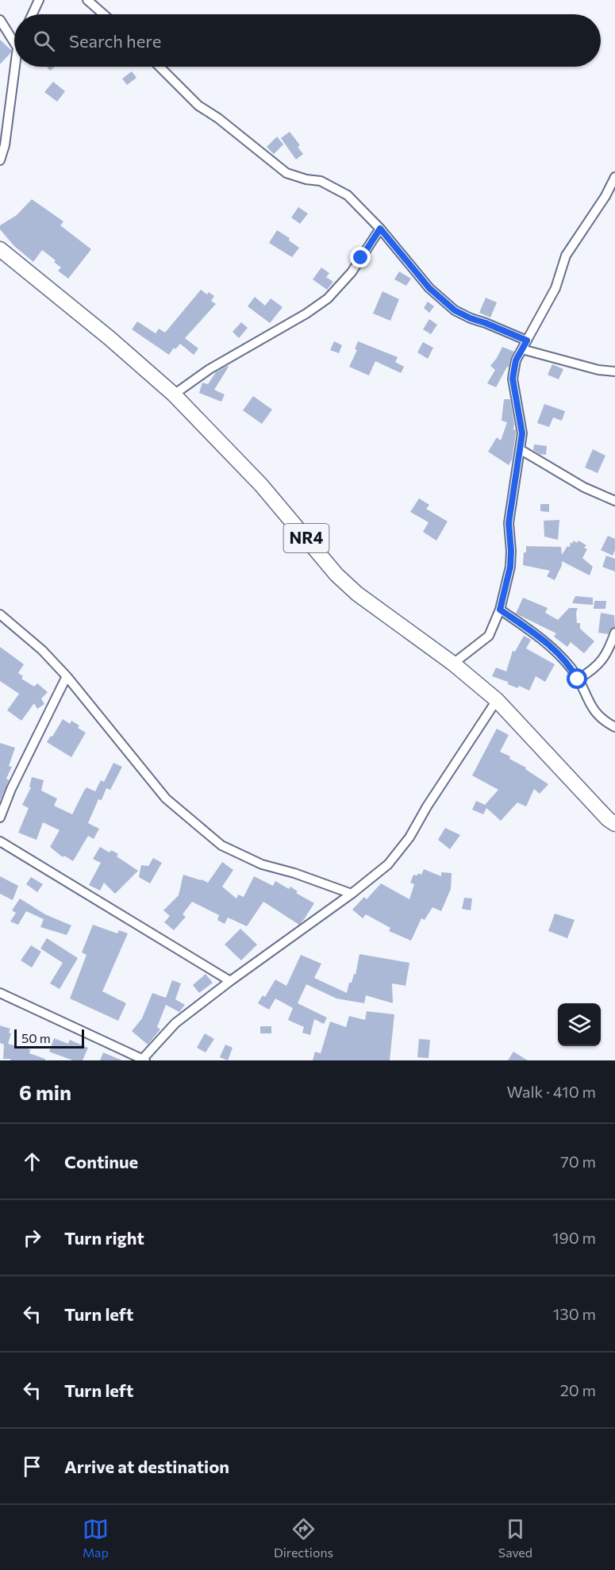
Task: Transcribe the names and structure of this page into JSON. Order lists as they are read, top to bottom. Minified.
{"streets":{"highway":["NR4"]},"scale_bar":"50 m","page":{"search":"Search here","scale":"50 m","heading":["6 min","Walk · 410 m"],"list":[["Continue","70 m"],["Turn right","190 m"],["Turn left","130 m"],["Turn left","20 m"],"Arrive at destination"],"nav":["Map","Directions","Saved"]}}
